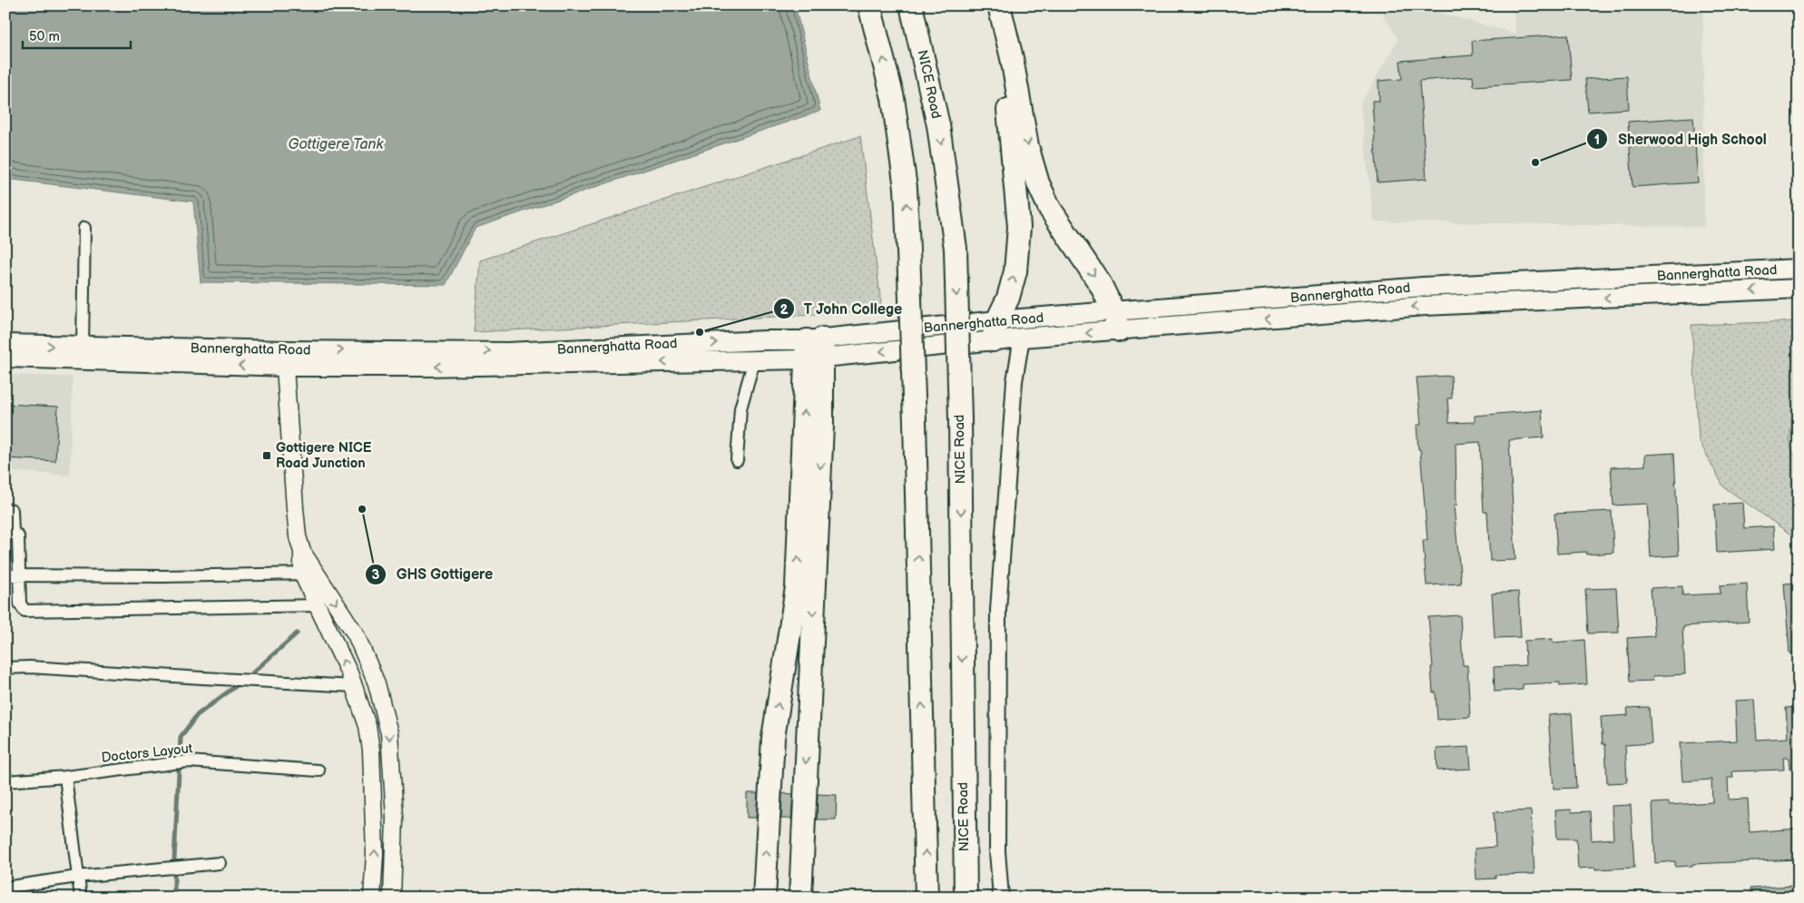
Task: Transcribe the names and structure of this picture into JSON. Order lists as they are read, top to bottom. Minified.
{"streets":{"highway":["NICE Road"],"main road":["Bannerghatta Road"],"street":["Doctors Layout"]},"water":["Gottigere Tank"],"places":{"other":["Sherwood High School","T John College","GHS Gottigere"],"transit":["Gottigere NICE Road Junction"]},"scale_bar":"50 m"}
